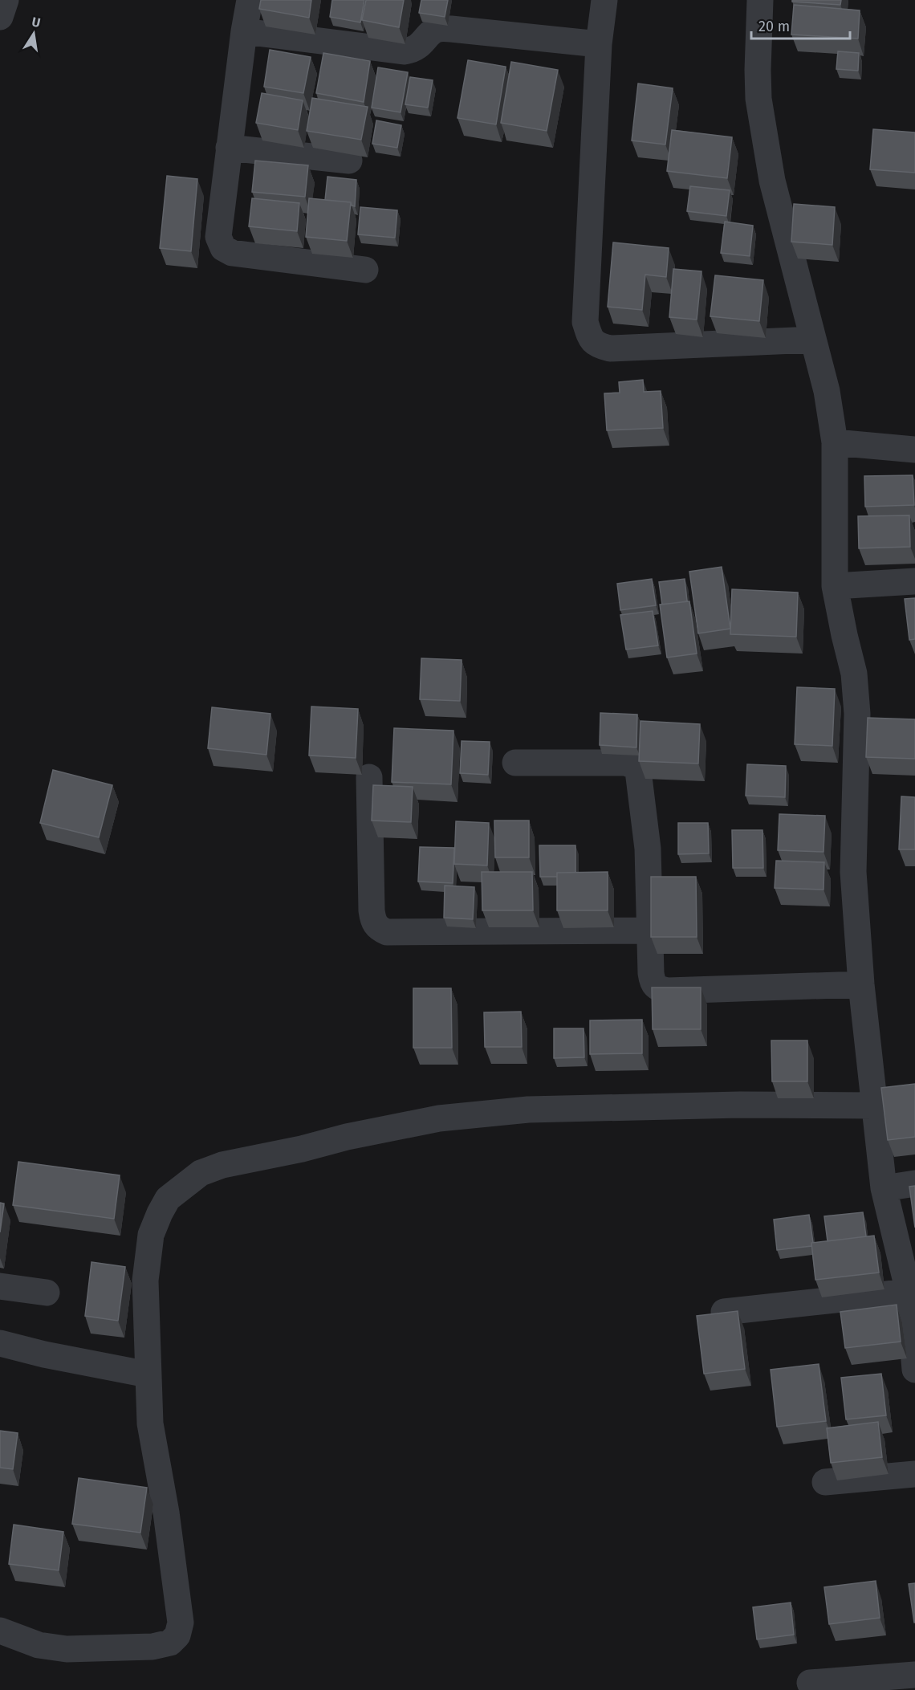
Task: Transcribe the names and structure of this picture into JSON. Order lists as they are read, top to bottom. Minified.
{"scale_bar":"20 m","north":"top"}
